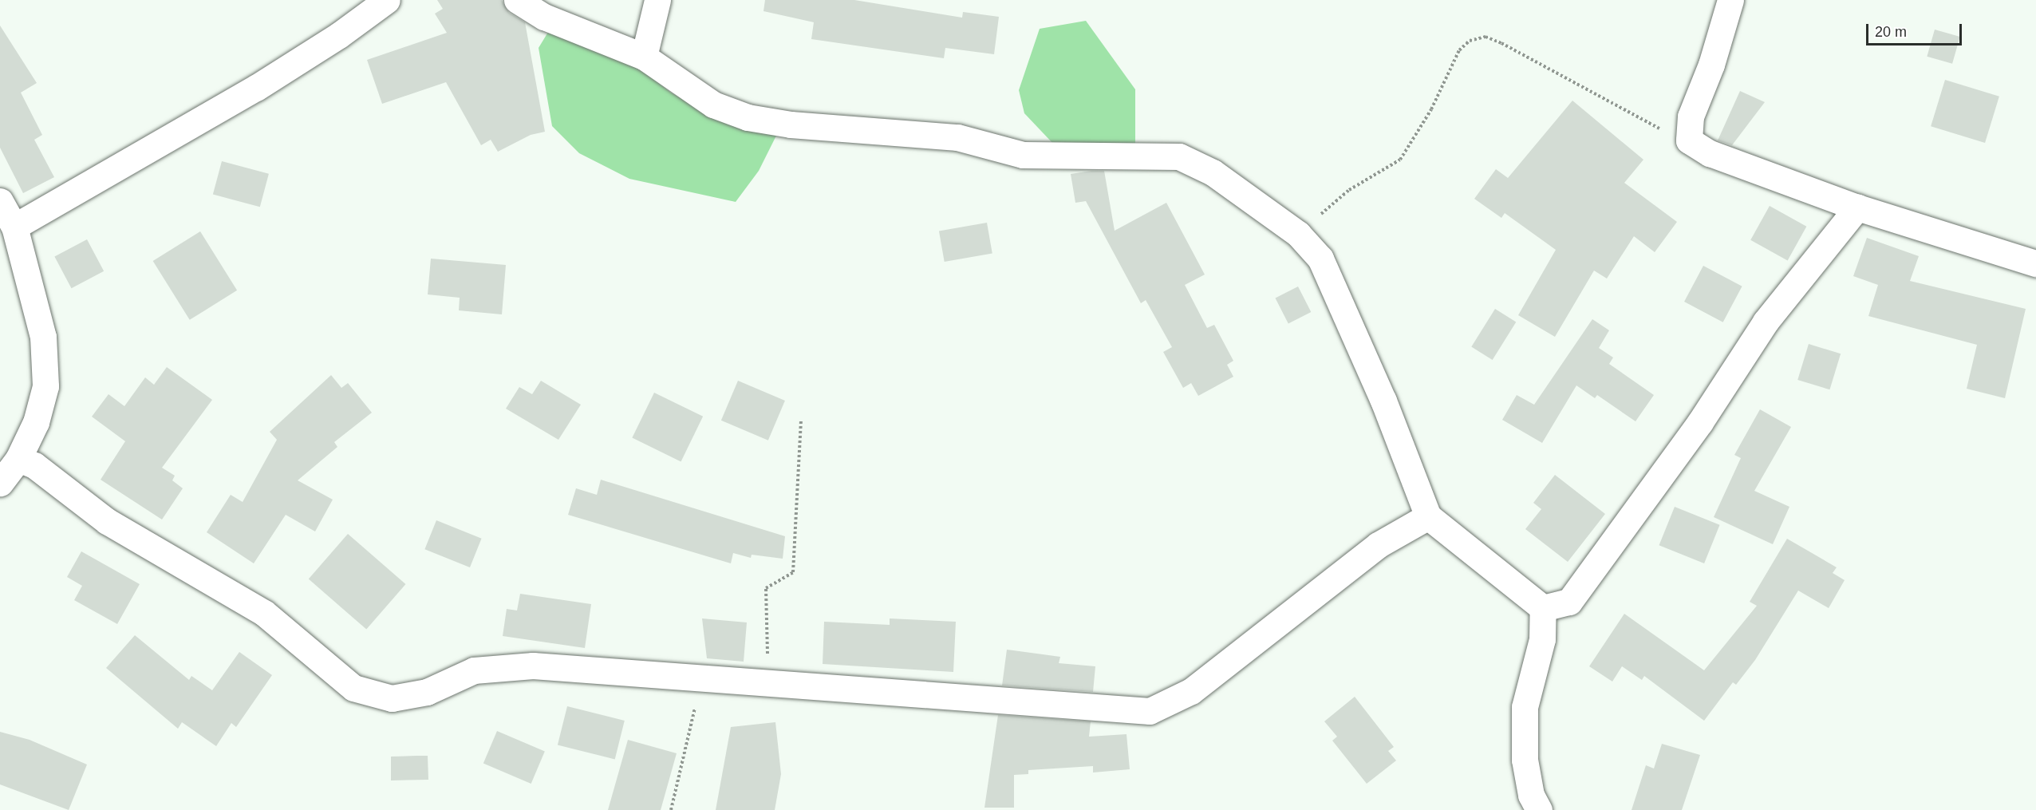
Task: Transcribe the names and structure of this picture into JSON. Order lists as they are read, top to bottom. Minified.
{"scale_bar":"20 m"}
